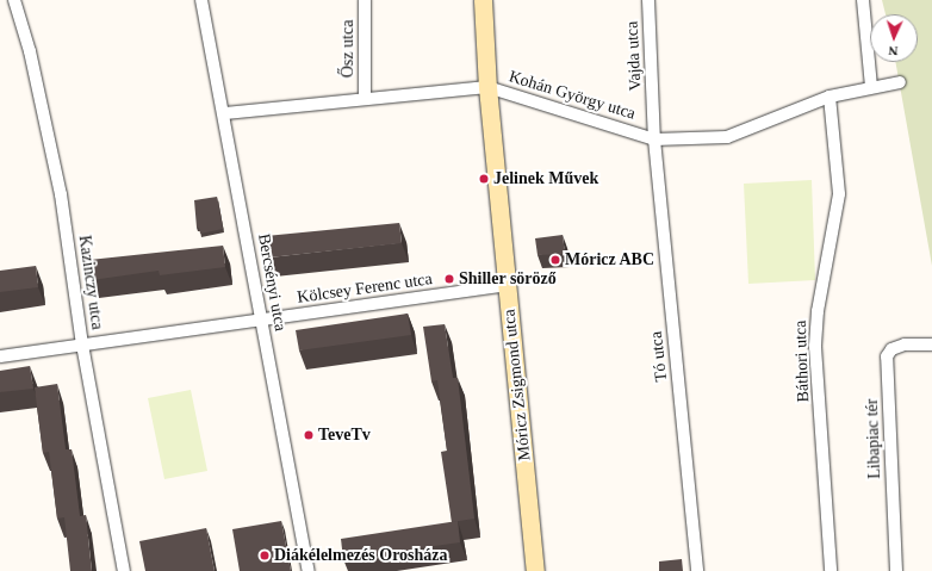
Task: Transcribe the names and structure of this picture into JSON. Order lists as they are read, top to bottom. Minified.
{"streets":{"main road":["Móricz Zsigmond utca"],"street":["Ősz utca","Vajda utca","Kohán György utca","Kazinczy utca","Bercsényi utca","Kölcsey Ferenc utca","Tó utca","Báthori utca","Libapiac tér"]},"crossings":[["Ősz utca","Kohán György utca"],["Vajda utca","Kohán György utca"],["Vajda utca","Tó utca"],["Kohán György utca","Bercsényi utca"],["Kohán György utca","Tó utca"],["Kohán György utca","Báthori utca"],["Kohán György utca","Móricz Zsigmond utca"],["Kazinczy utca","Kölcsey Ferenc utca"],["Bercsényi utca","Kölcsey Ferenc utca"],["Kölcsey Ferenc utca","Móricz Zsigmond utca"]],"places":["Jelinek Művek","Móricz ABC","Shiller söröző","TeveTv","Diákélelmezés Orosháza"],"north":"bottom"}
